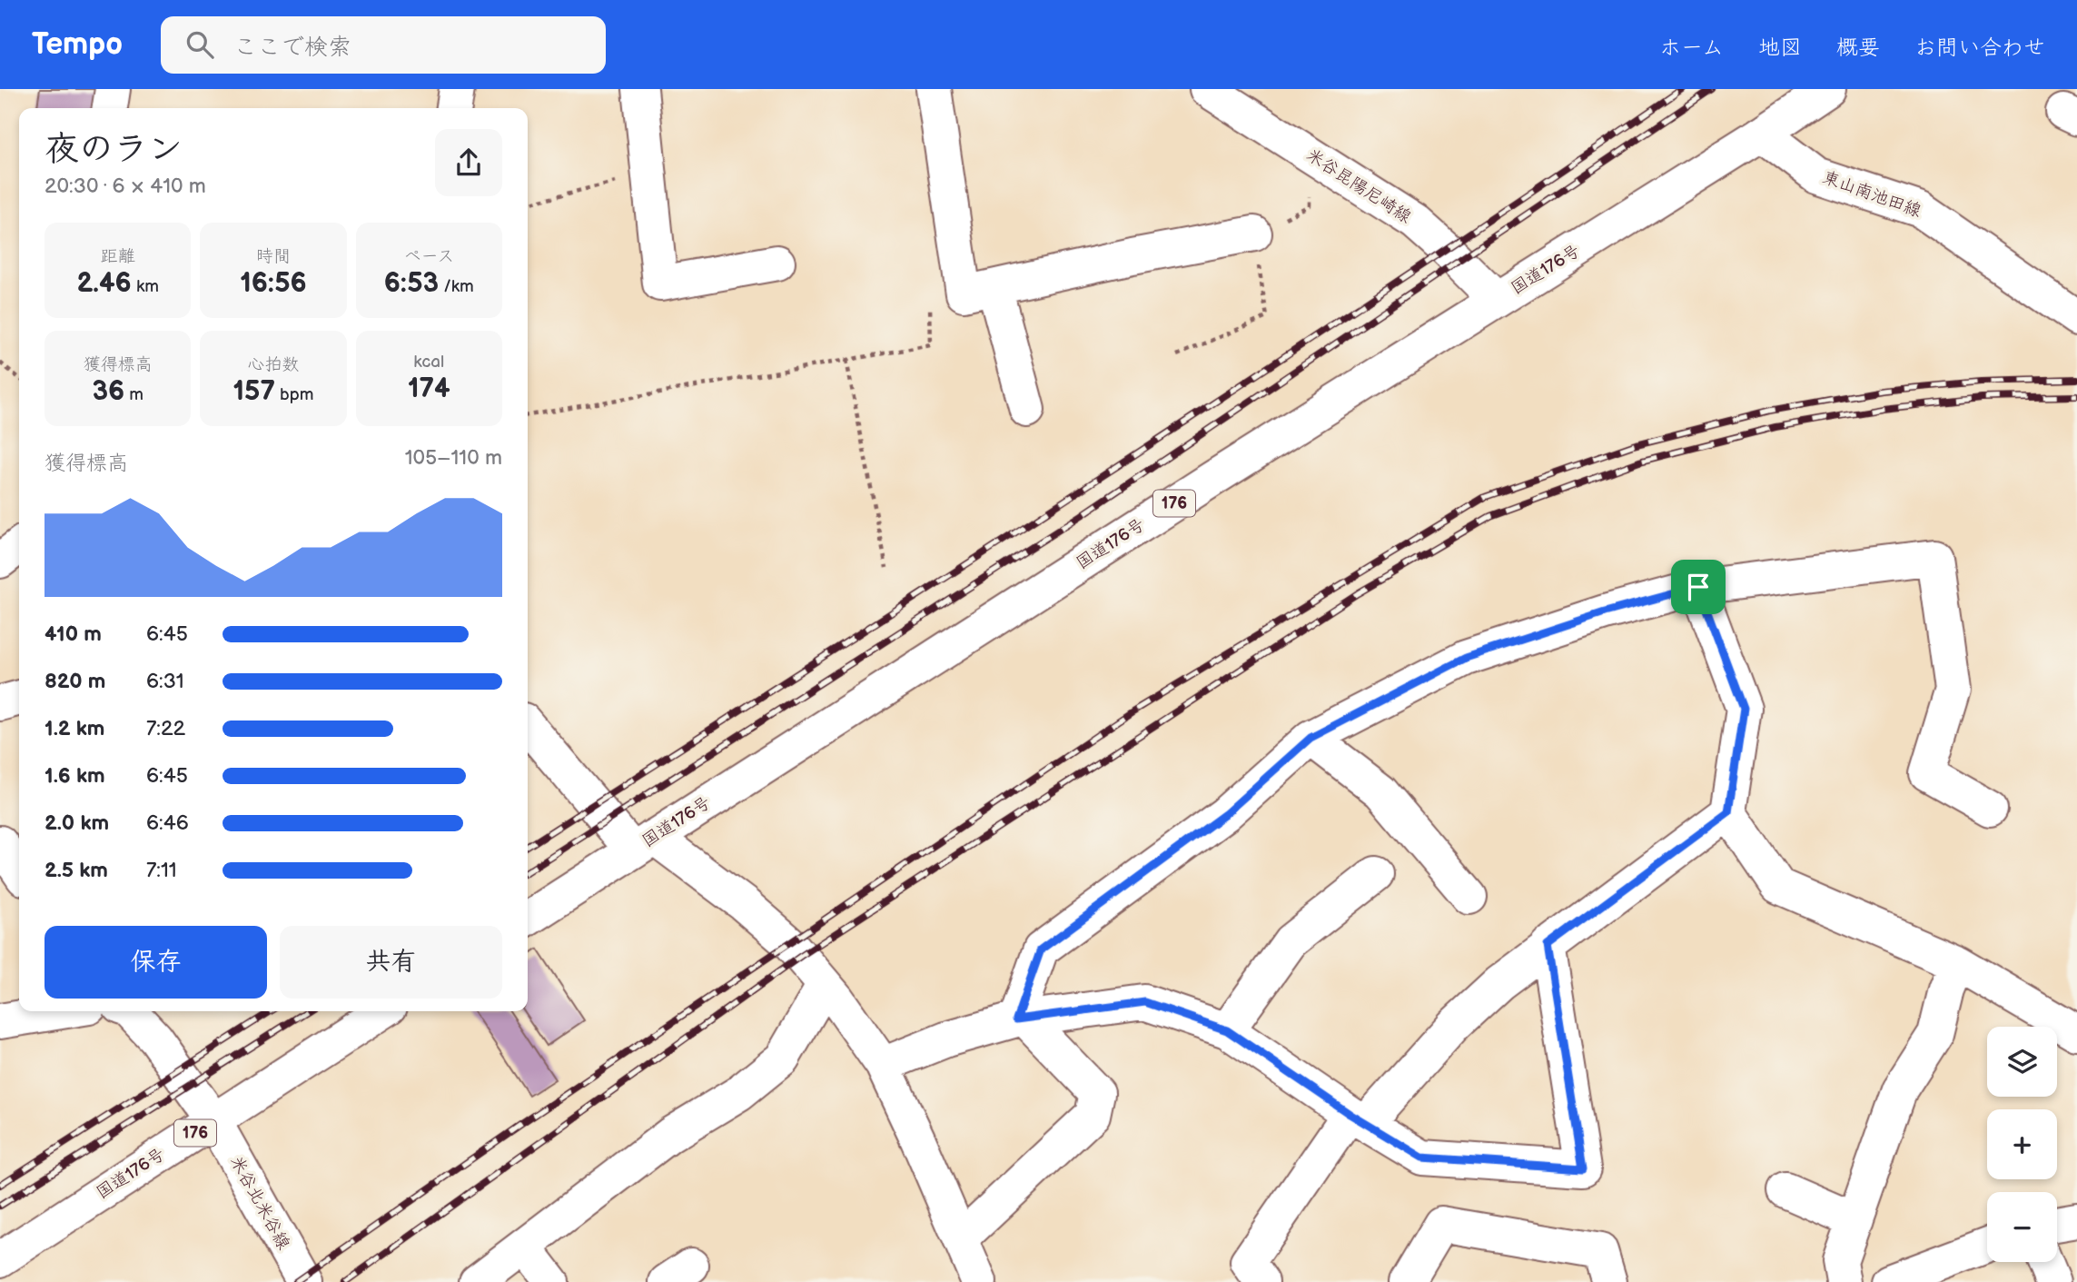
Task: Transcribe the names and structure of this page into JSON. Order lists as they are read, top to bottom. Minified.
{"streets":{"main road":["米谷昆陽尼崎線","東山南池田線","国道176号","176","米谷北米谷線"]},"crossings":[["米谷昆陽尼崎線","国道176号"],["東山南池田線","国道176号"],["国道176号","米谷北米谷線"]],"page":{"header":"Tempo","search":"ここで検索","nav":["ホーム","地図","概要","お問い合わせ"],"heading":["夜のラン","20:30 · 6 × 410 m"],"stats":[["距離","2.46 km"],["時間","16:56"],["ペース","6:53 /km"],["獲得標高","36 m"],["心拍数","157 bpm"],["kcal","174"]],"chart":["獲得標高","105–110 m"],"list":[{"name":"410 m","note":"6:45"},{"name":"820 m","note":"6:31"},{"name":"1.2 km","note":"7:22"},{"name":"1.6 km","note":"6:45"},{"name":"2.0 km","note":"6:46"},{"name":"2.5 km","note":"7:11"}],"buttons":["保存","共有"],"map_buttons":["+","−"]}}
